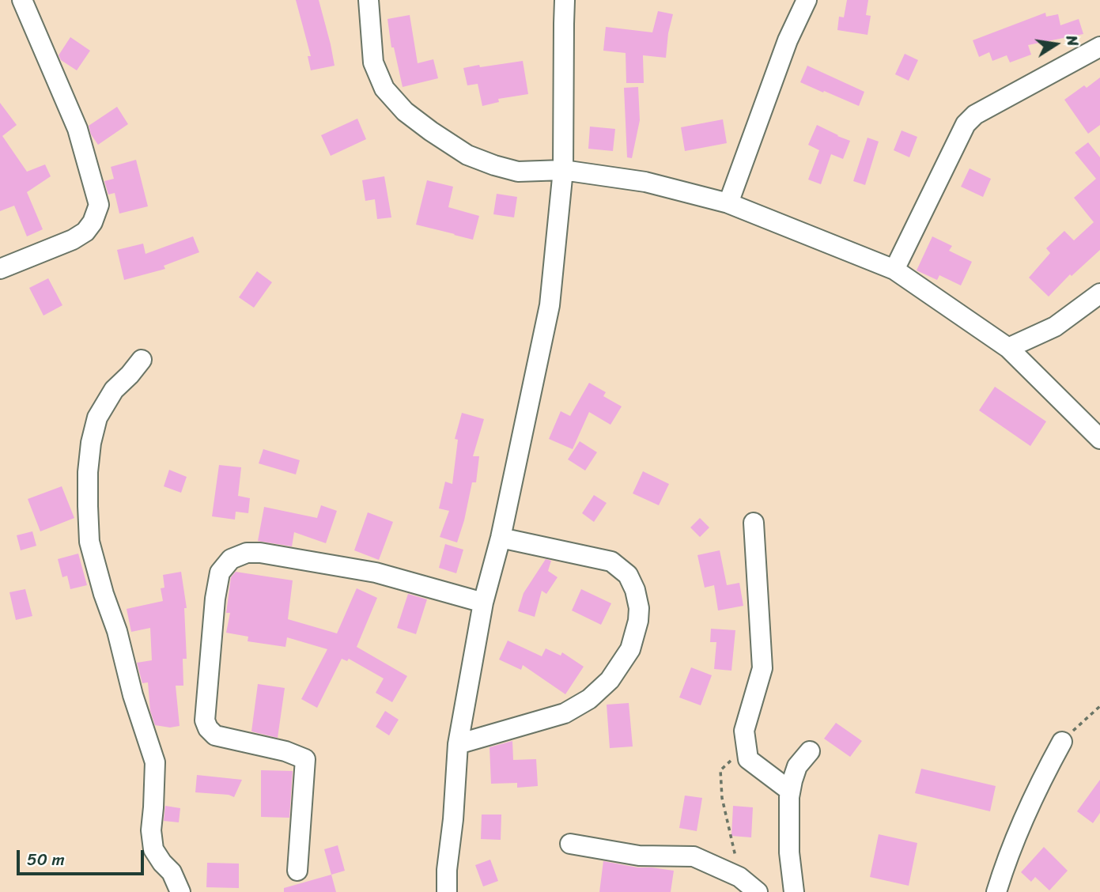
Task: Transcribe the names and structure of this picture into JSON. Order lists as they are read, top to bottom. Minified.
{"scale_bar":"50 m","north":"right"}
